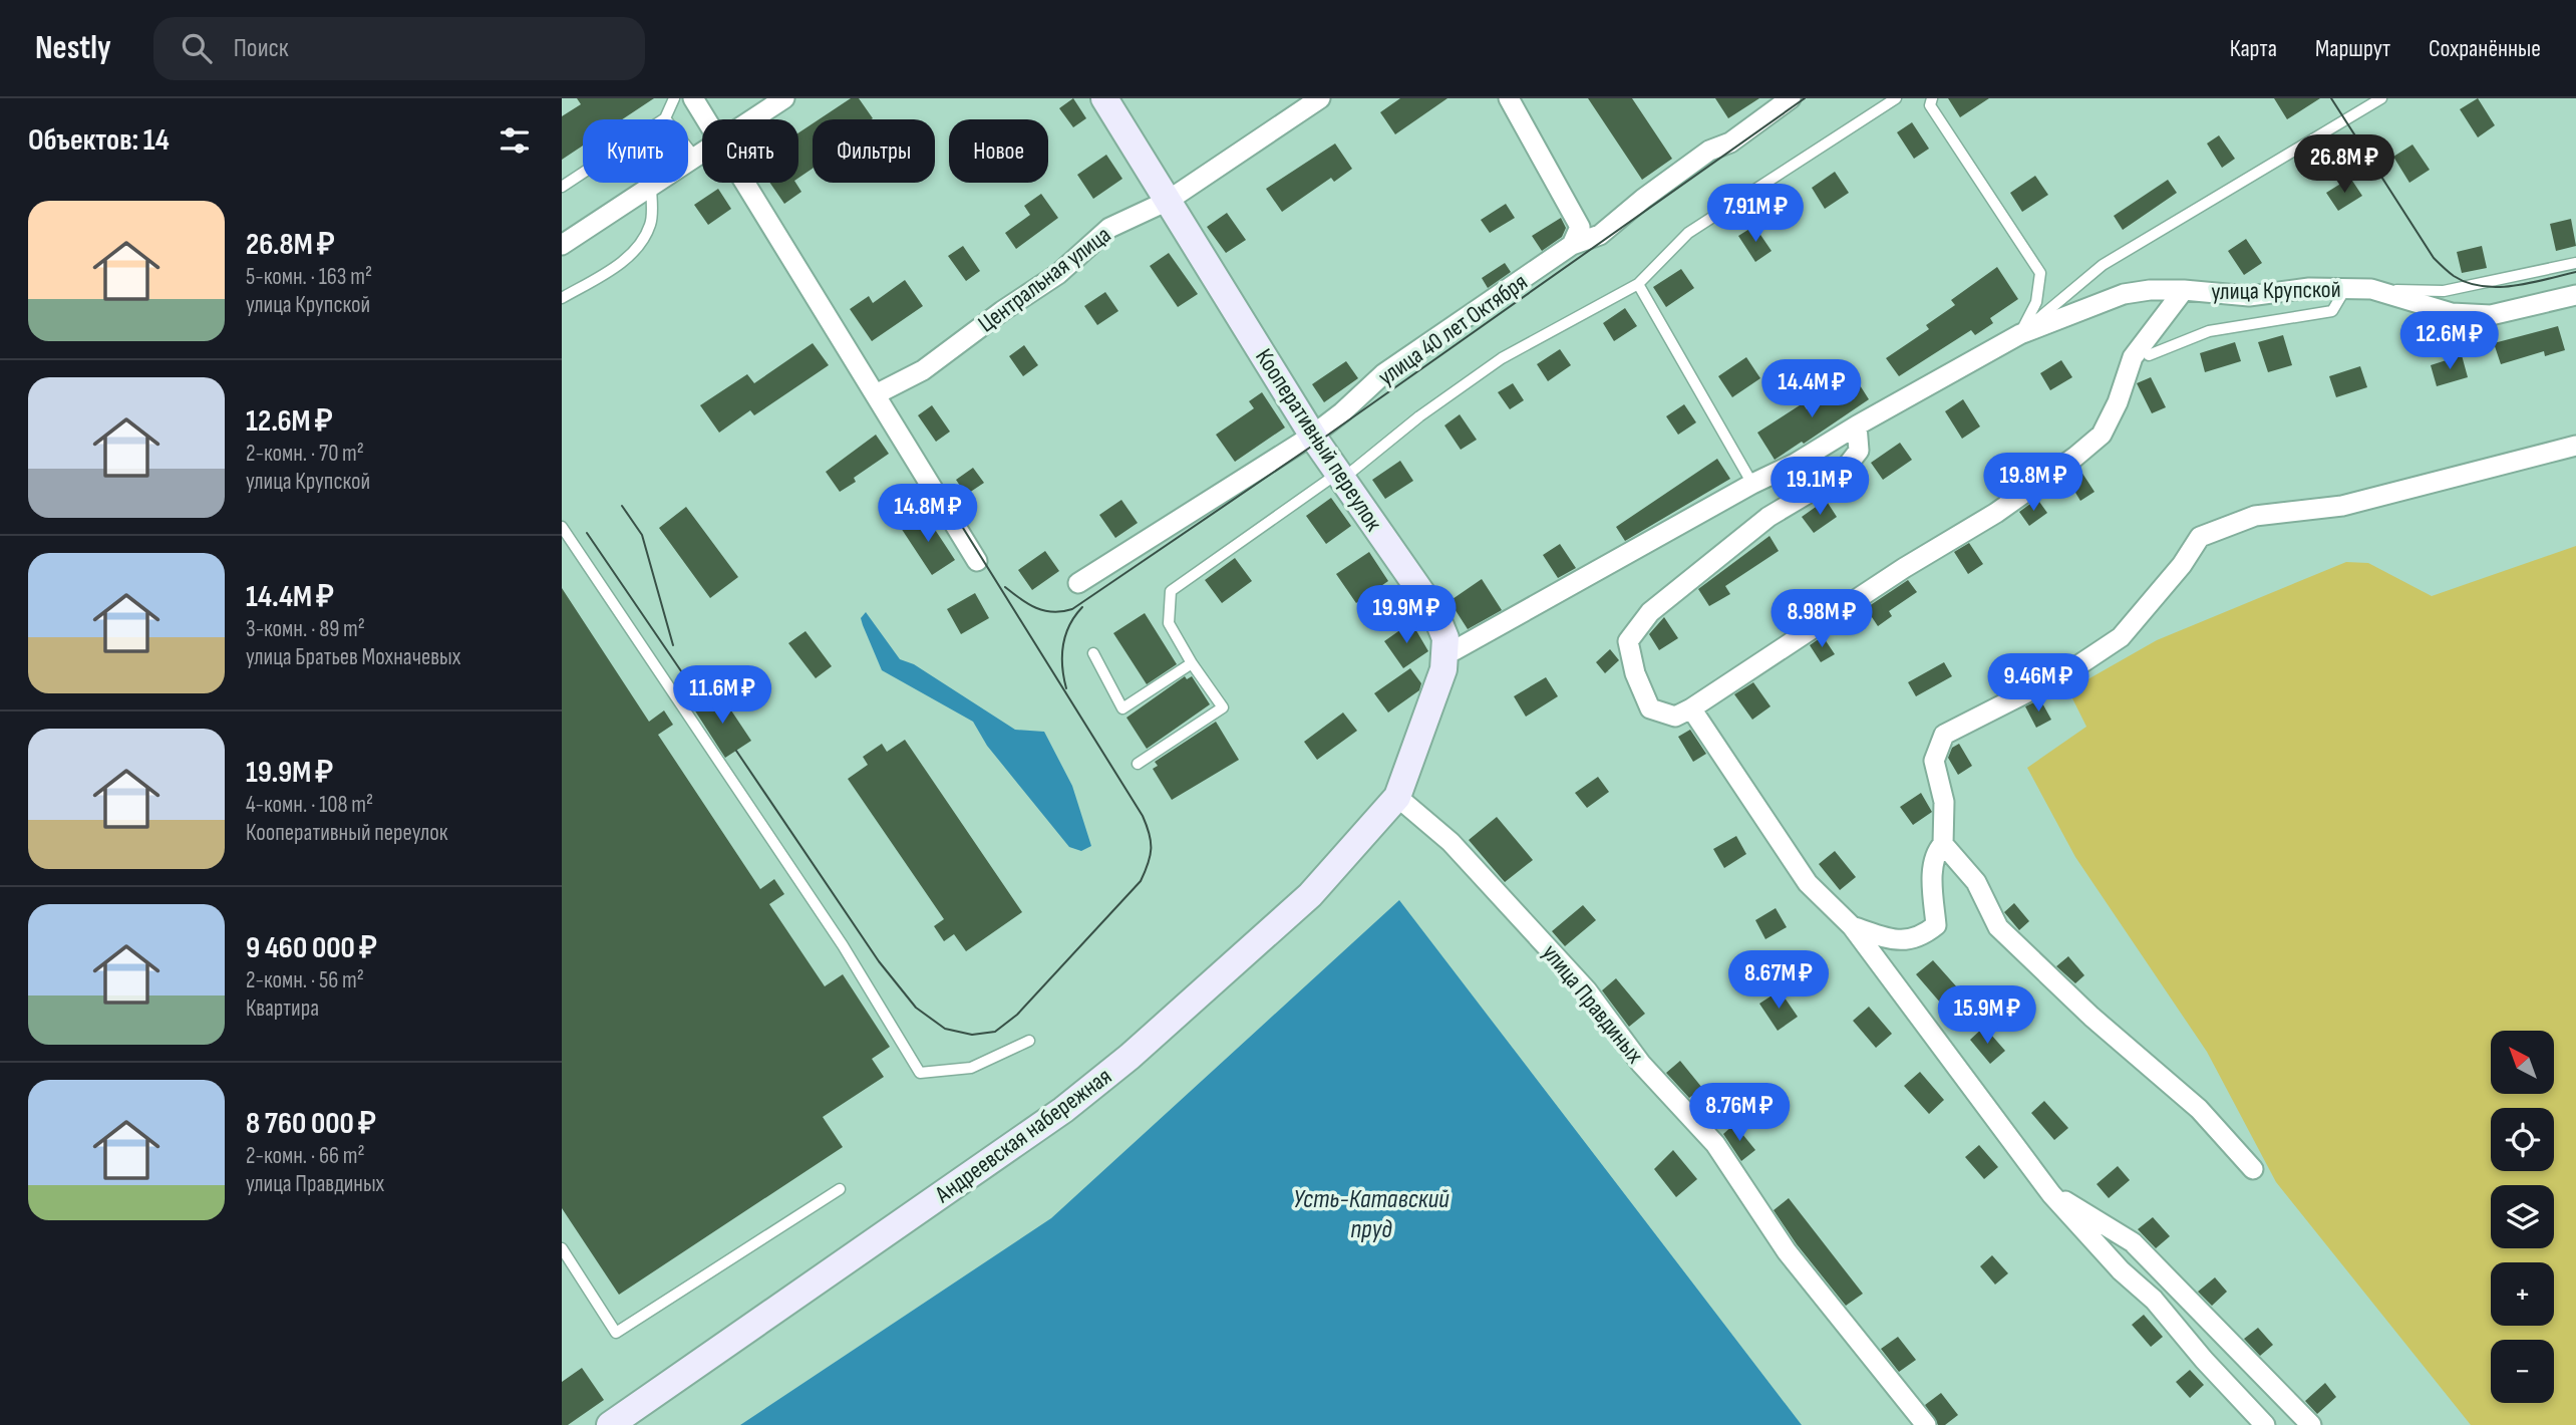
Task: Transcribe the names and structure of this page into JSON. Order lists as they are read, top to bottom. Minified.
{"streets":{"main road":["Кооперативный переулок","Андреевская набережная"],"street":["Центральная улица","улица Крупской","улица 40 лет Октября","улица Правдиных"]},"crossings":[["Центральная улица","Кооперативный переулок"],["улица Крупской","Кооперативный переулок"],["улица 40 лет Октября","Кооперативный переулок"],["Кооперативный переулок","улица Правдиных"],["Кооперативный переулок","Андреевская набережная"],["улица Правдиных","Андреевская набережная"]],"water":["Усть-Катавский пруд"],"north":"top left","page":{"header":"Nestly","search":"Поиск","nav":["Карта","Маршрут","Сохранённые"],"heading":"Объектов: 14","chip":["Купить","Снять","Фильтры","Новое"],"price":["26.8M ₽","7.91M ₽","12.6M ₽","14.4M ₽","19.8M ₽","19.1M ₽","14.8M ₽","19.9M ₽","8.98M ₽","9.46M ₽","11.6M ₽","8.67M ₽","15.9M ₽","8.76M ₽"],"list":[{"name":"26.8M ₽","note":"5-комн. · 163 m² · улица Крупской"},{"name":"12.6M ₽","note":"2-комн. · 70 m² · улица Крупской"},{"name":"14.4M ₽","note":"3-комн. · 89 m² · улица Братьев Мохначевых"},{"name":"19.9M ₽","note":"4-комн. · 108 m² · Кооперативный переулок"},{"name":"9 460 000 ₽","note":"2-комн. · 56 m² · Квартира"},{"name":"8 760 000 ₽","note":"2-комн. · 66 m² · улица Правдиных"}],"map_buttons":["+","−"]}}
